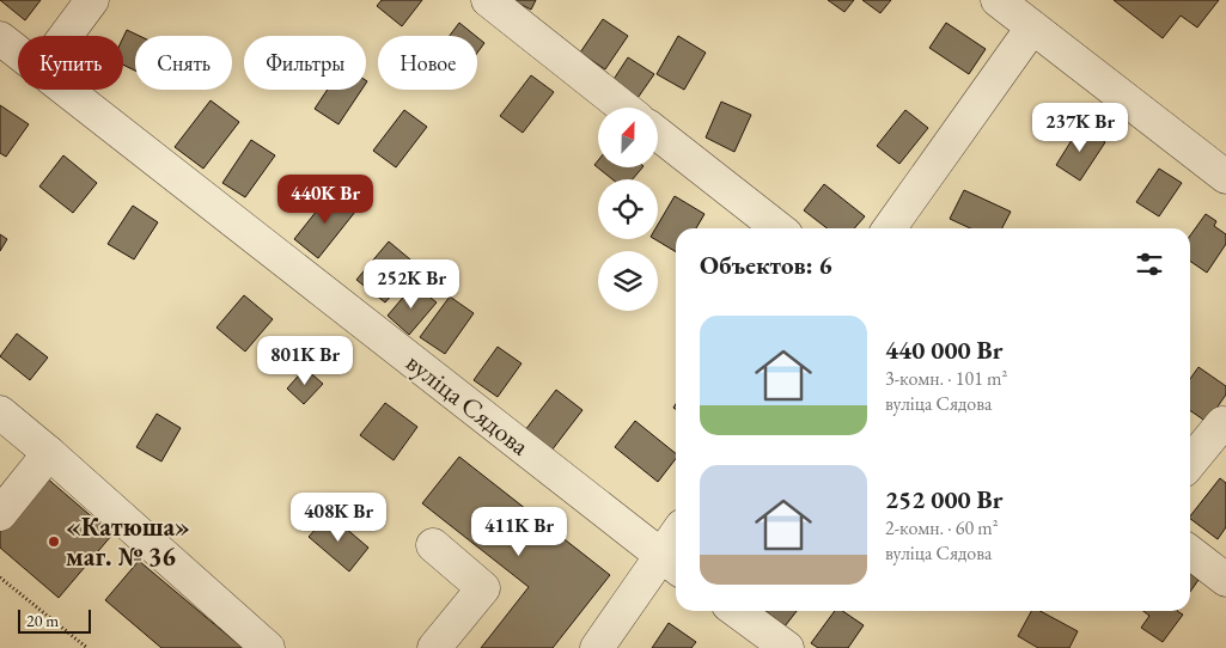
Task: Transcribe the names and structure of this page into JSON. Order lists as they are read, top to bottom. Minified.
{"streets":{"street":["вуліца Сядова"]},"places":["«Катюша» маг. № 36"],"scale_bar":"20 m","north":"top","page":{"chip":["Купить","Снять","Фильтры","Новое"],"price":["237K Br","440K Br","252K Br","801K Br","408K Br","411K Br"],"heading":"Объектов: 6","list":[{"name":"440 000 Br","note":"3-комн. · 101 m² · вуліца Сядова"},{"name":"252 000 Br","note":"2-комн. · 60 m² · вуліца Сядова"}],"scale":"20 m"}}
